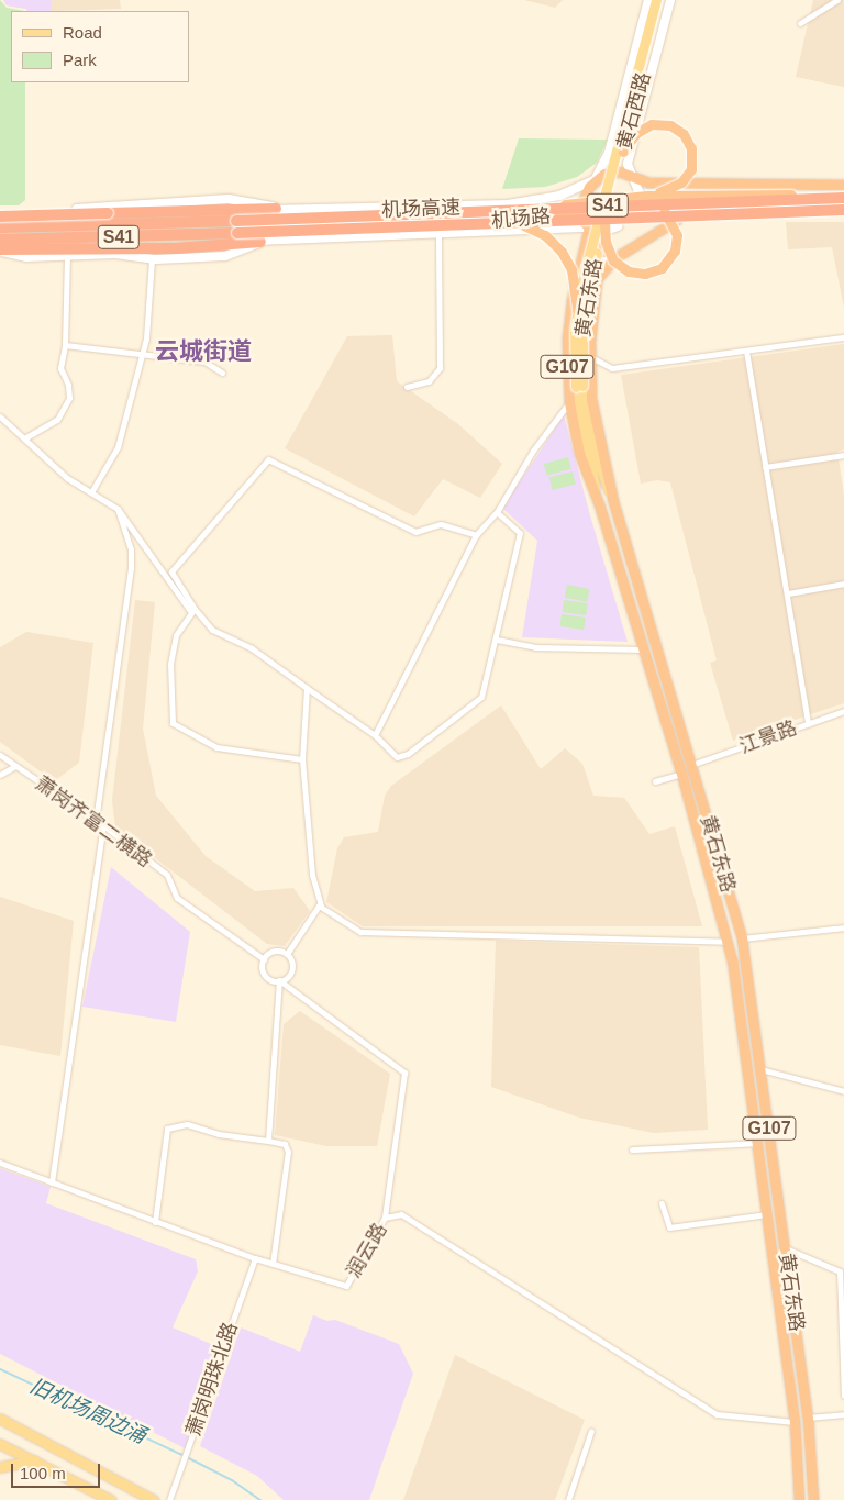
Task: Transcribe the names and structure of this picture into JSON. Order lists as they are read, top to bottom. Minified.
{"streets":{"highway":["S41","机场高速","机场路","黄石东路","G107"],"main road":["黄石西路"],"street":["江景路","萧岗齐富二横路","润云路","萧岗明珠北路"]},"crossings":[["黄石西路","黄石东路"],["机场高速","机场路"],["黄石东路","G107"],["黄石东路","江景路"],["黄石东路","润云路"],["润云路","萧岗明珠北路"]],"districts":["云城街道"],"water":["旧机场周边涌"],"legend":["Road","Park"],"scale_bar":"100 m"}
